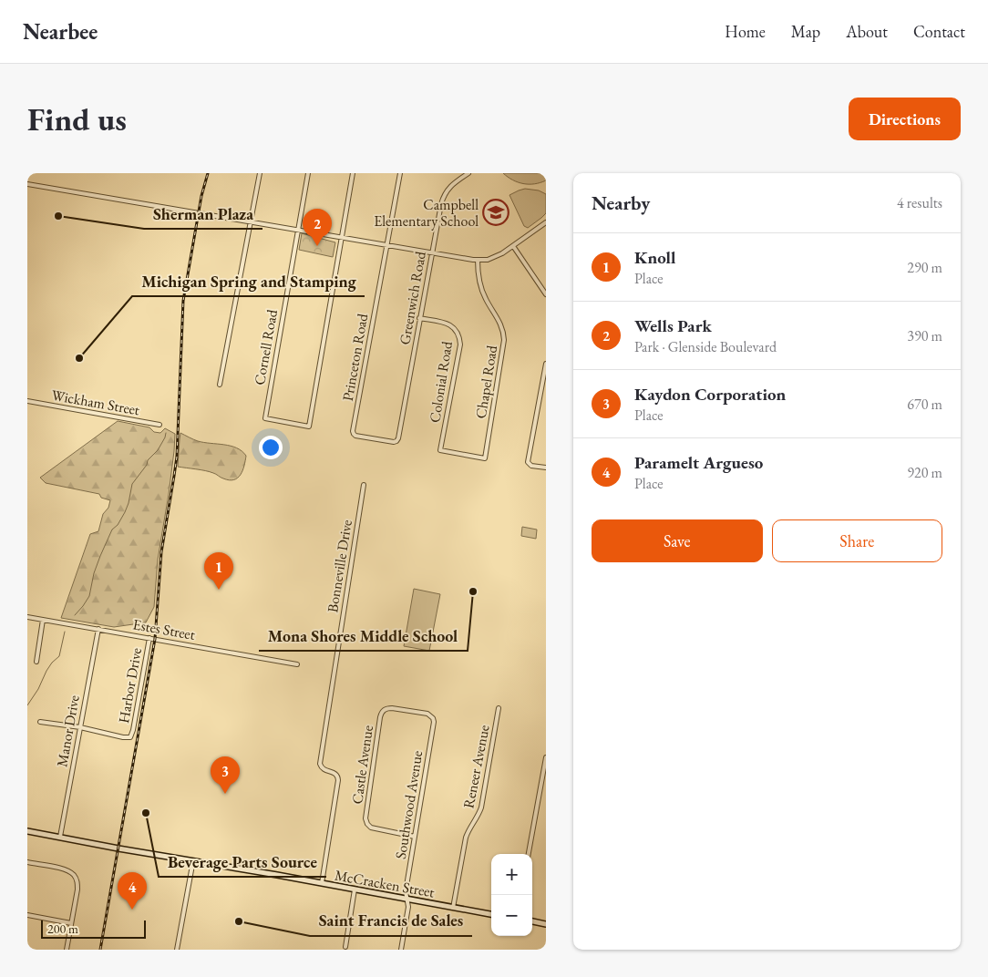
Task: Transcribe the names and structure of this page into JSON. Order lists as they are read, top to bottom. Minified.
{"streets":{"street":["Greenwich Road","Cornell Road","Princeton Road","Colonial Road","Chapel Road","Wickham Street","Bonneville Drive","Estes Street","Harbor Drive","Manor Drive","Castle Avenue","Reneer Avenue","Southwood Avenue","McCracken Street"]},"crossings":[["Greenwich Road","Princeton Road"],["Greenwich Road","Colonial Road"],["Colonial Road","Chapel Road"],["Bonneville Drive","McCracken Street"],["Estes Street","Harbor Drive"],["Estes Street","Manor Drive"],["Harbor Drive","Manor Drive"],["Manor Drive","McCracken Street"],["Castle Avenue","Southwood Avenue"],["Reneer Avenue","McCracken Street"],["Southwood Avenue","McCracken Street"]],"places":{"school or university":["Campbell Elementary School"],"other":["Sherman Plaza","Michigan Spring and Stamping","Mona Shores Middle School","Beverage Parts Source","Saint Francis de Sales"]},"scale_bar":"200 m","page":{"header":"Nearbee","nav":["Home","Map","About","Contact"],"buttons":["Directions",["Save","Share"]],"title":"Find us","heading":["Nearby","4 results"],"pins":["2","1","3","4"],"list":[{"mark":"1","name":"Knoll","note":"Place","value":"290 m"},{"mark":"2","name":"Wells Park","note":"Park · Glenside Boulevard","value":"390 m"},{"mark":"3","name":"Kaydon Corporation","note":"Place","value":"670 m"},{"mark":"4","name":"Paramelt Argueso","note":"Place","value":"920 m"}],"map_buttons":["+","−"],"scale":"200 m"}}
